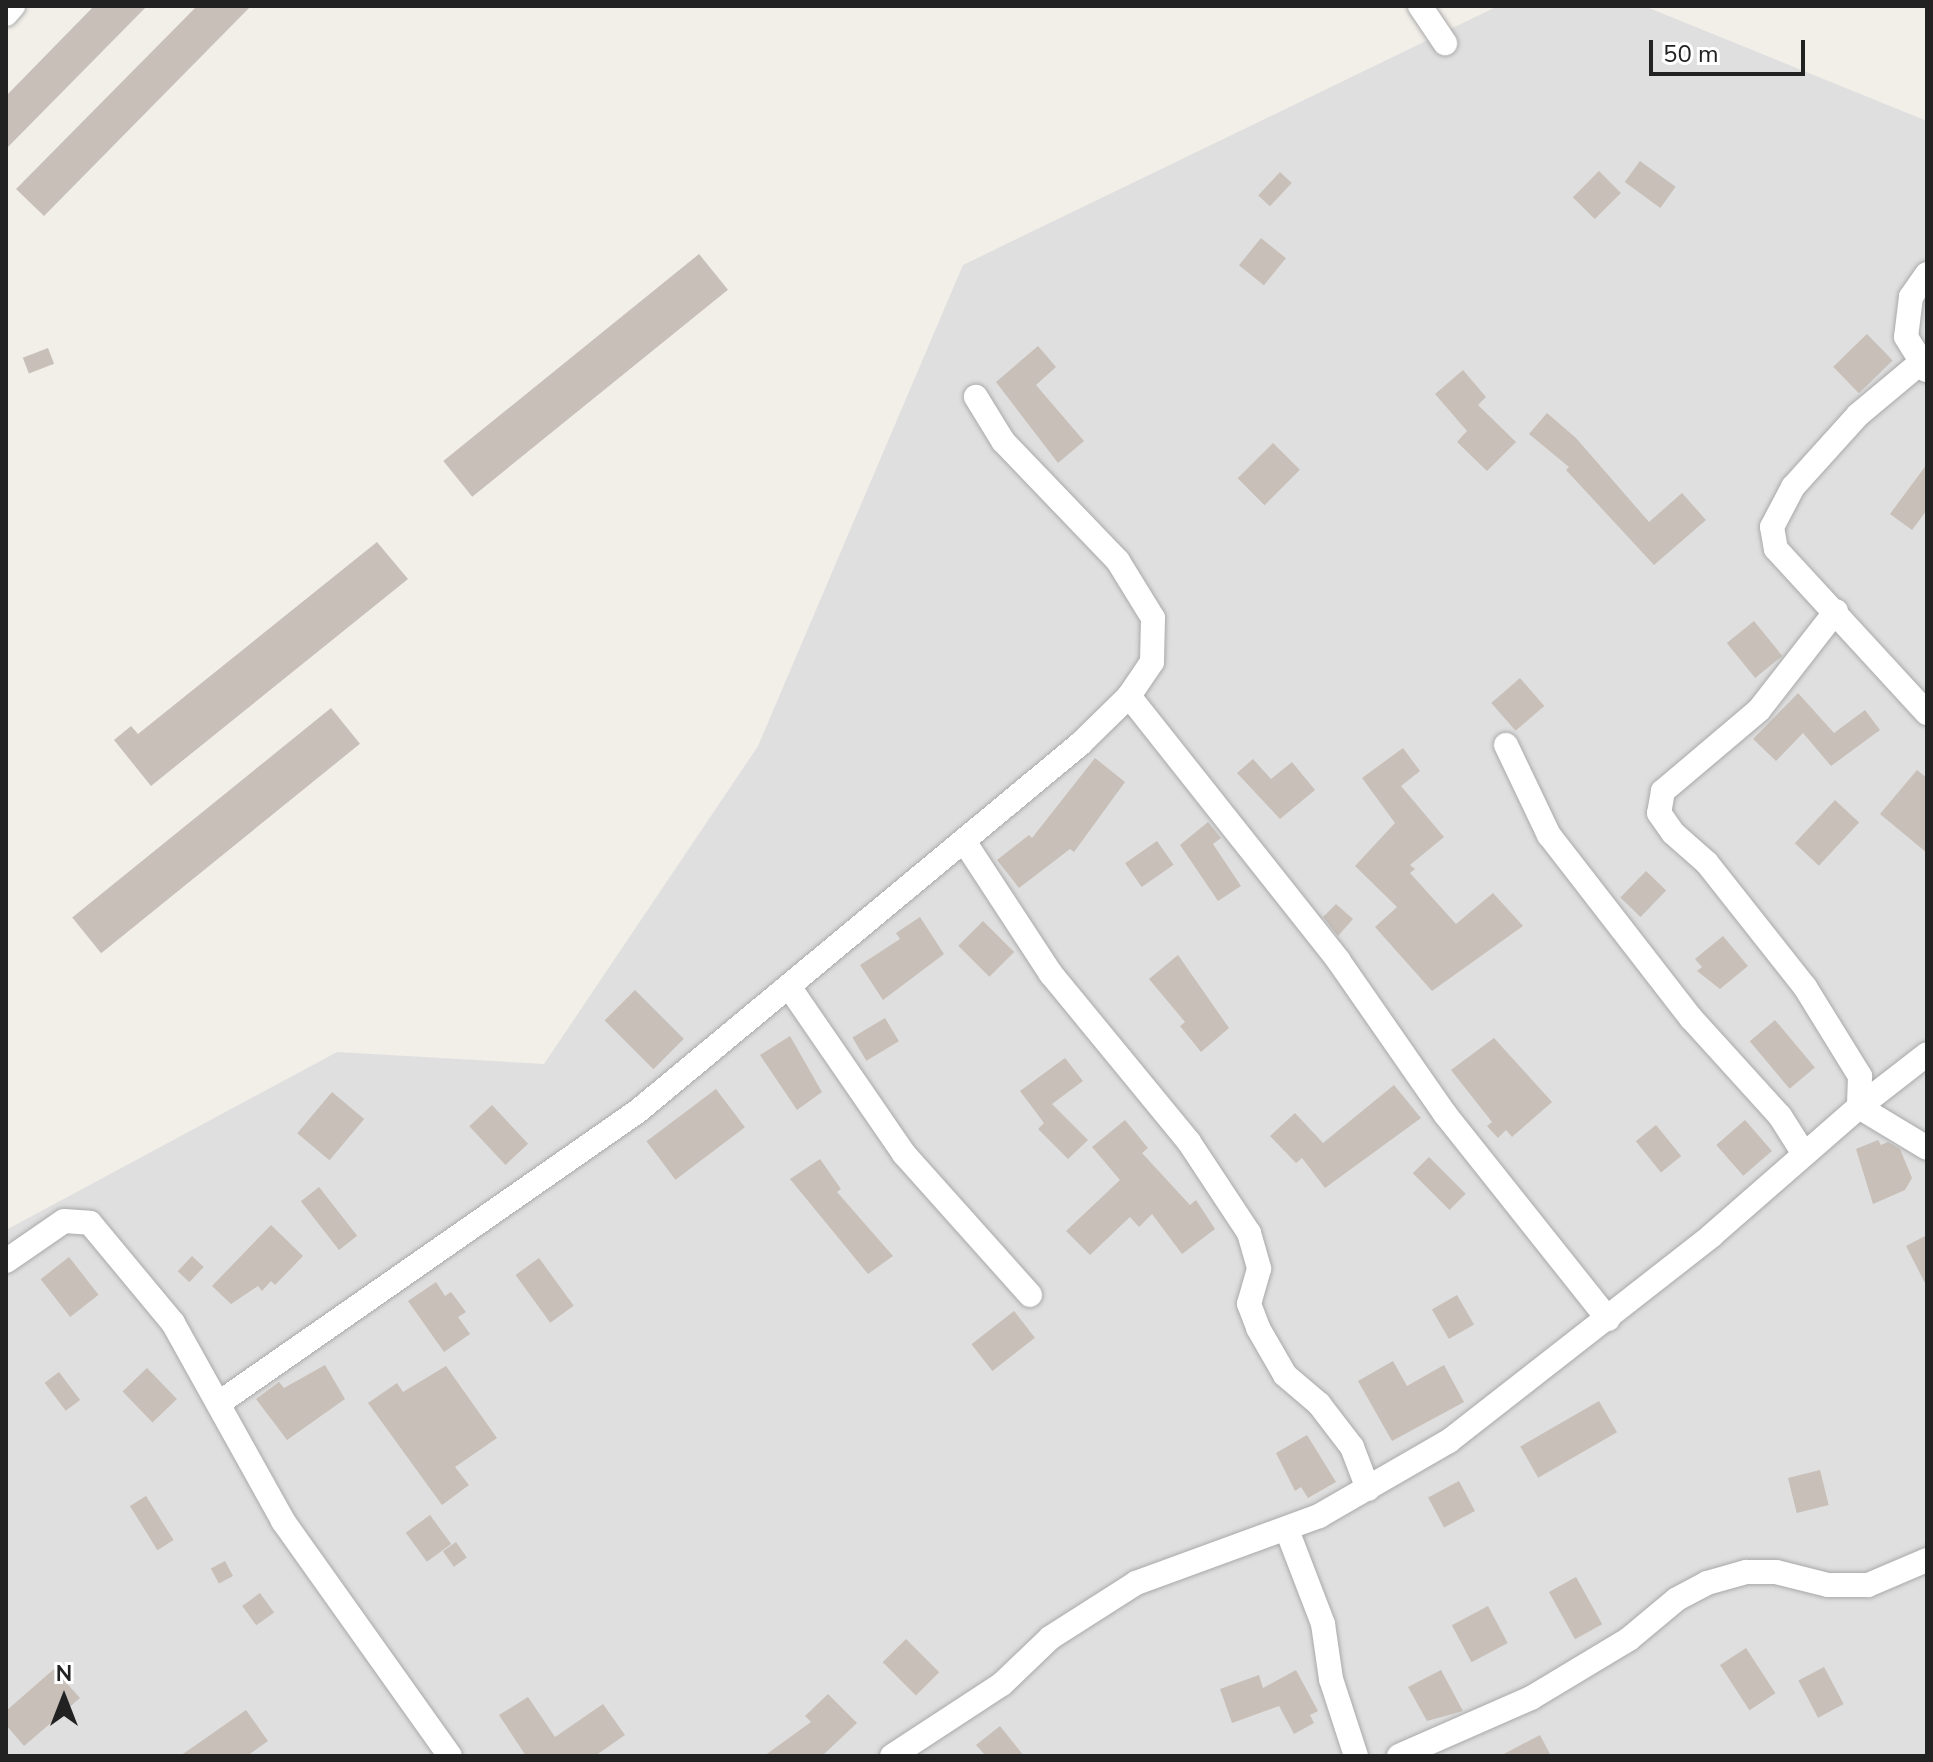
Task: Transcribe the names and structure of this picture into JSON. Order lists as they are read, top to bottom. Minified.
{"scale_bar":"50 m","north":"top"}
